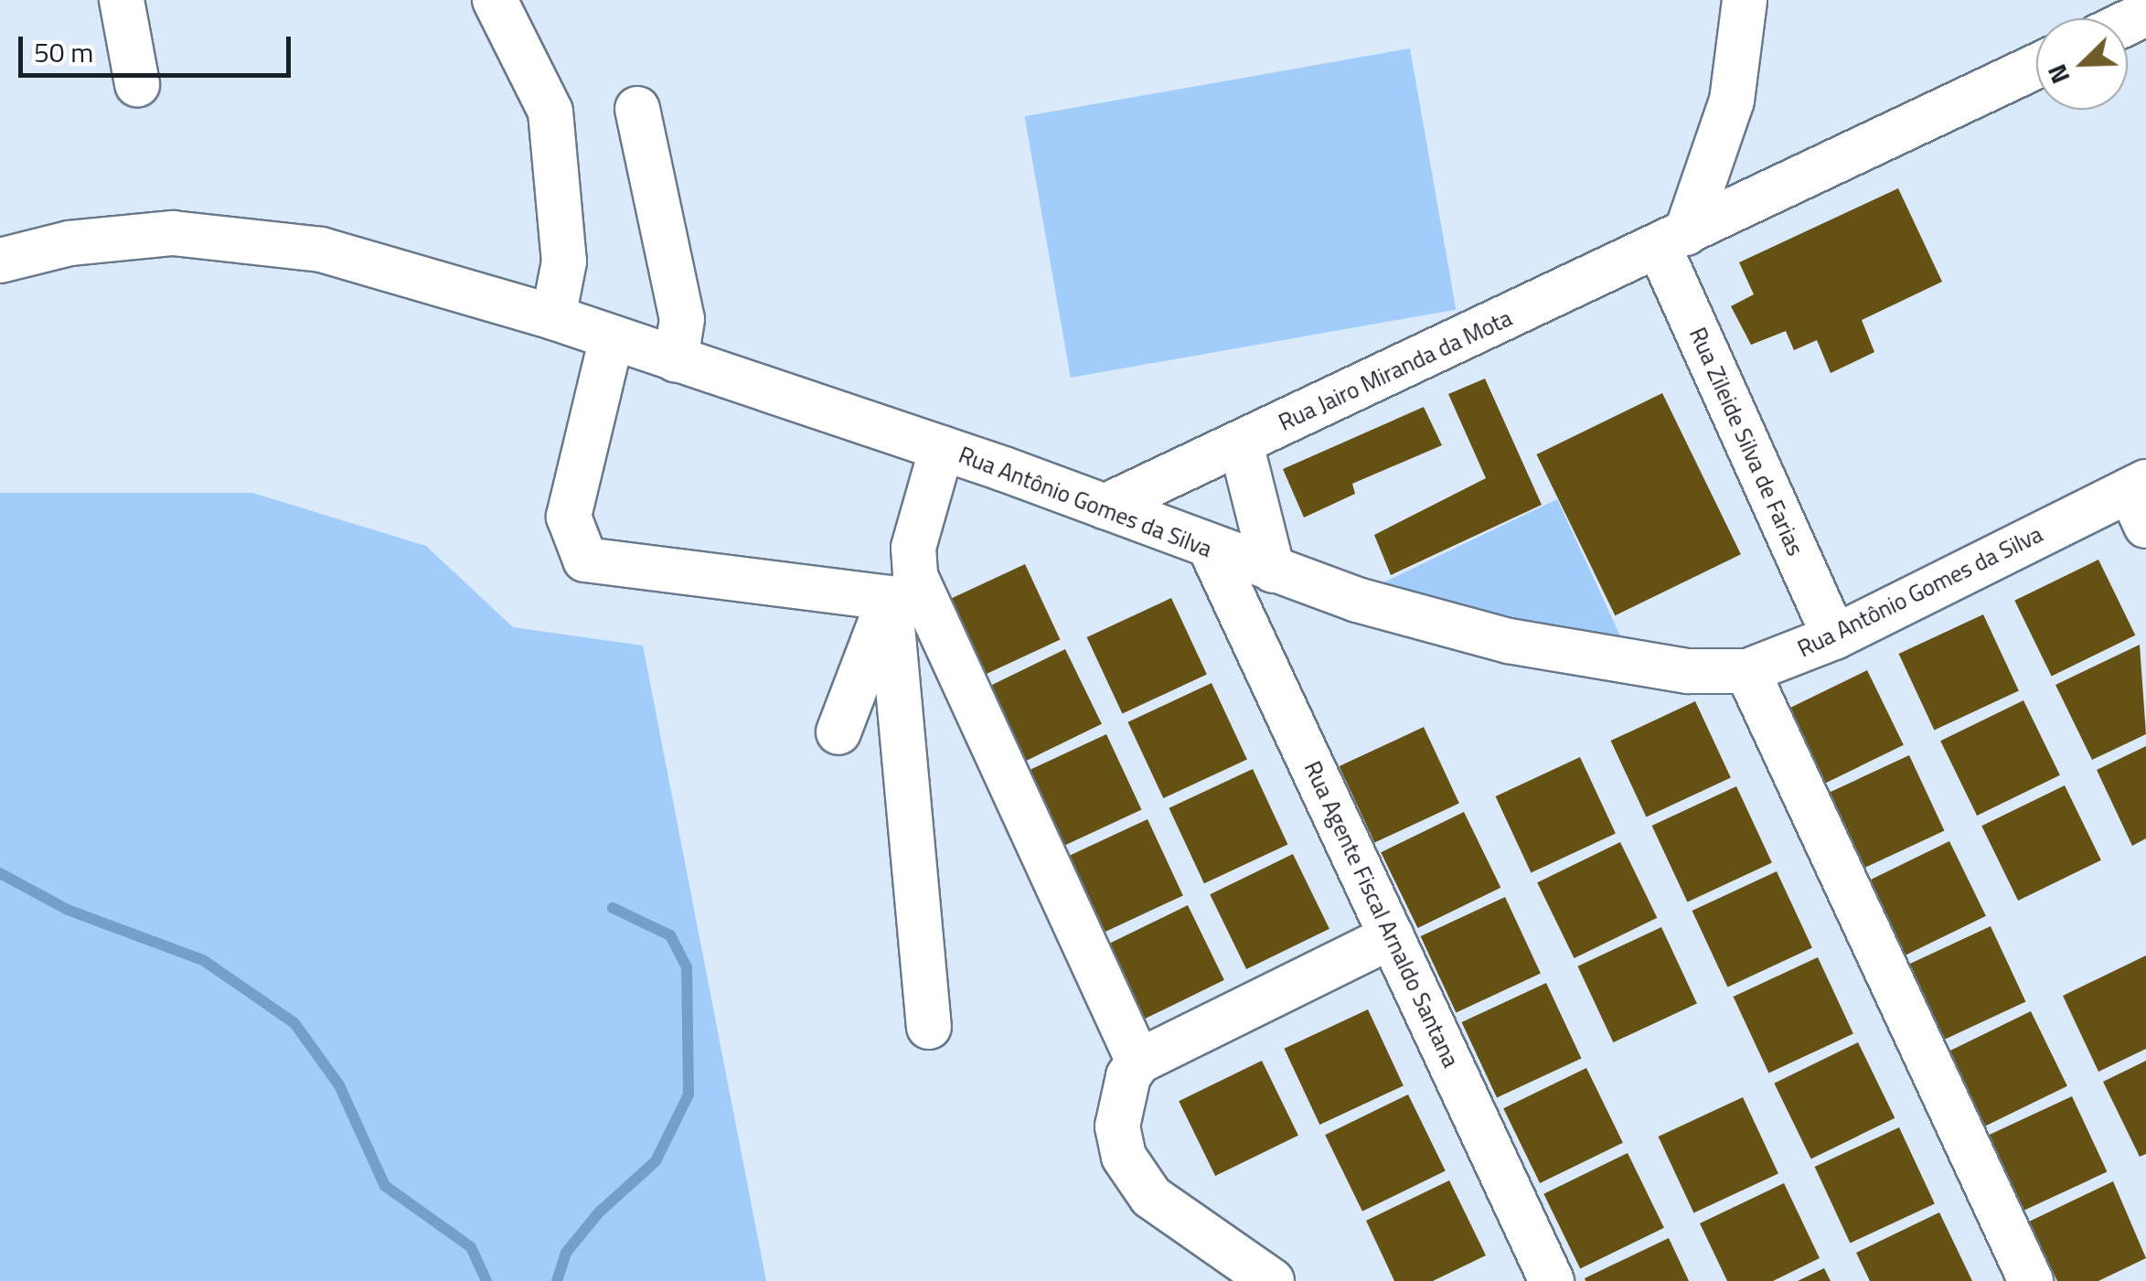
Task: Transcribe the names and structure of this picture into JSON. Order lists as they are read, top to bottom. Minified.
{"streets":{"street":["Rua Jairo Miranda da Mota","Rua Zileide Silva de Farias","Rua Antônio Gomes da Silva","Rua Agente Fiscal Arnaldo Santana"]},"crossings":[["Rua Jairo Miranda da Mota","Rua Zileide Silva de Farias"],["Rua Jairo Miranda da Mota","Rua Antônio Gomes da Silva"],["Rua Zileide Silva de Farias","Rua Antônio Gomes da Silva"],["Rua Antônio Gomes da Silva","Rua Agente Fiscal Arnaldo Santana"]],"scale_bar":"50 m","north":"bottom left"}
